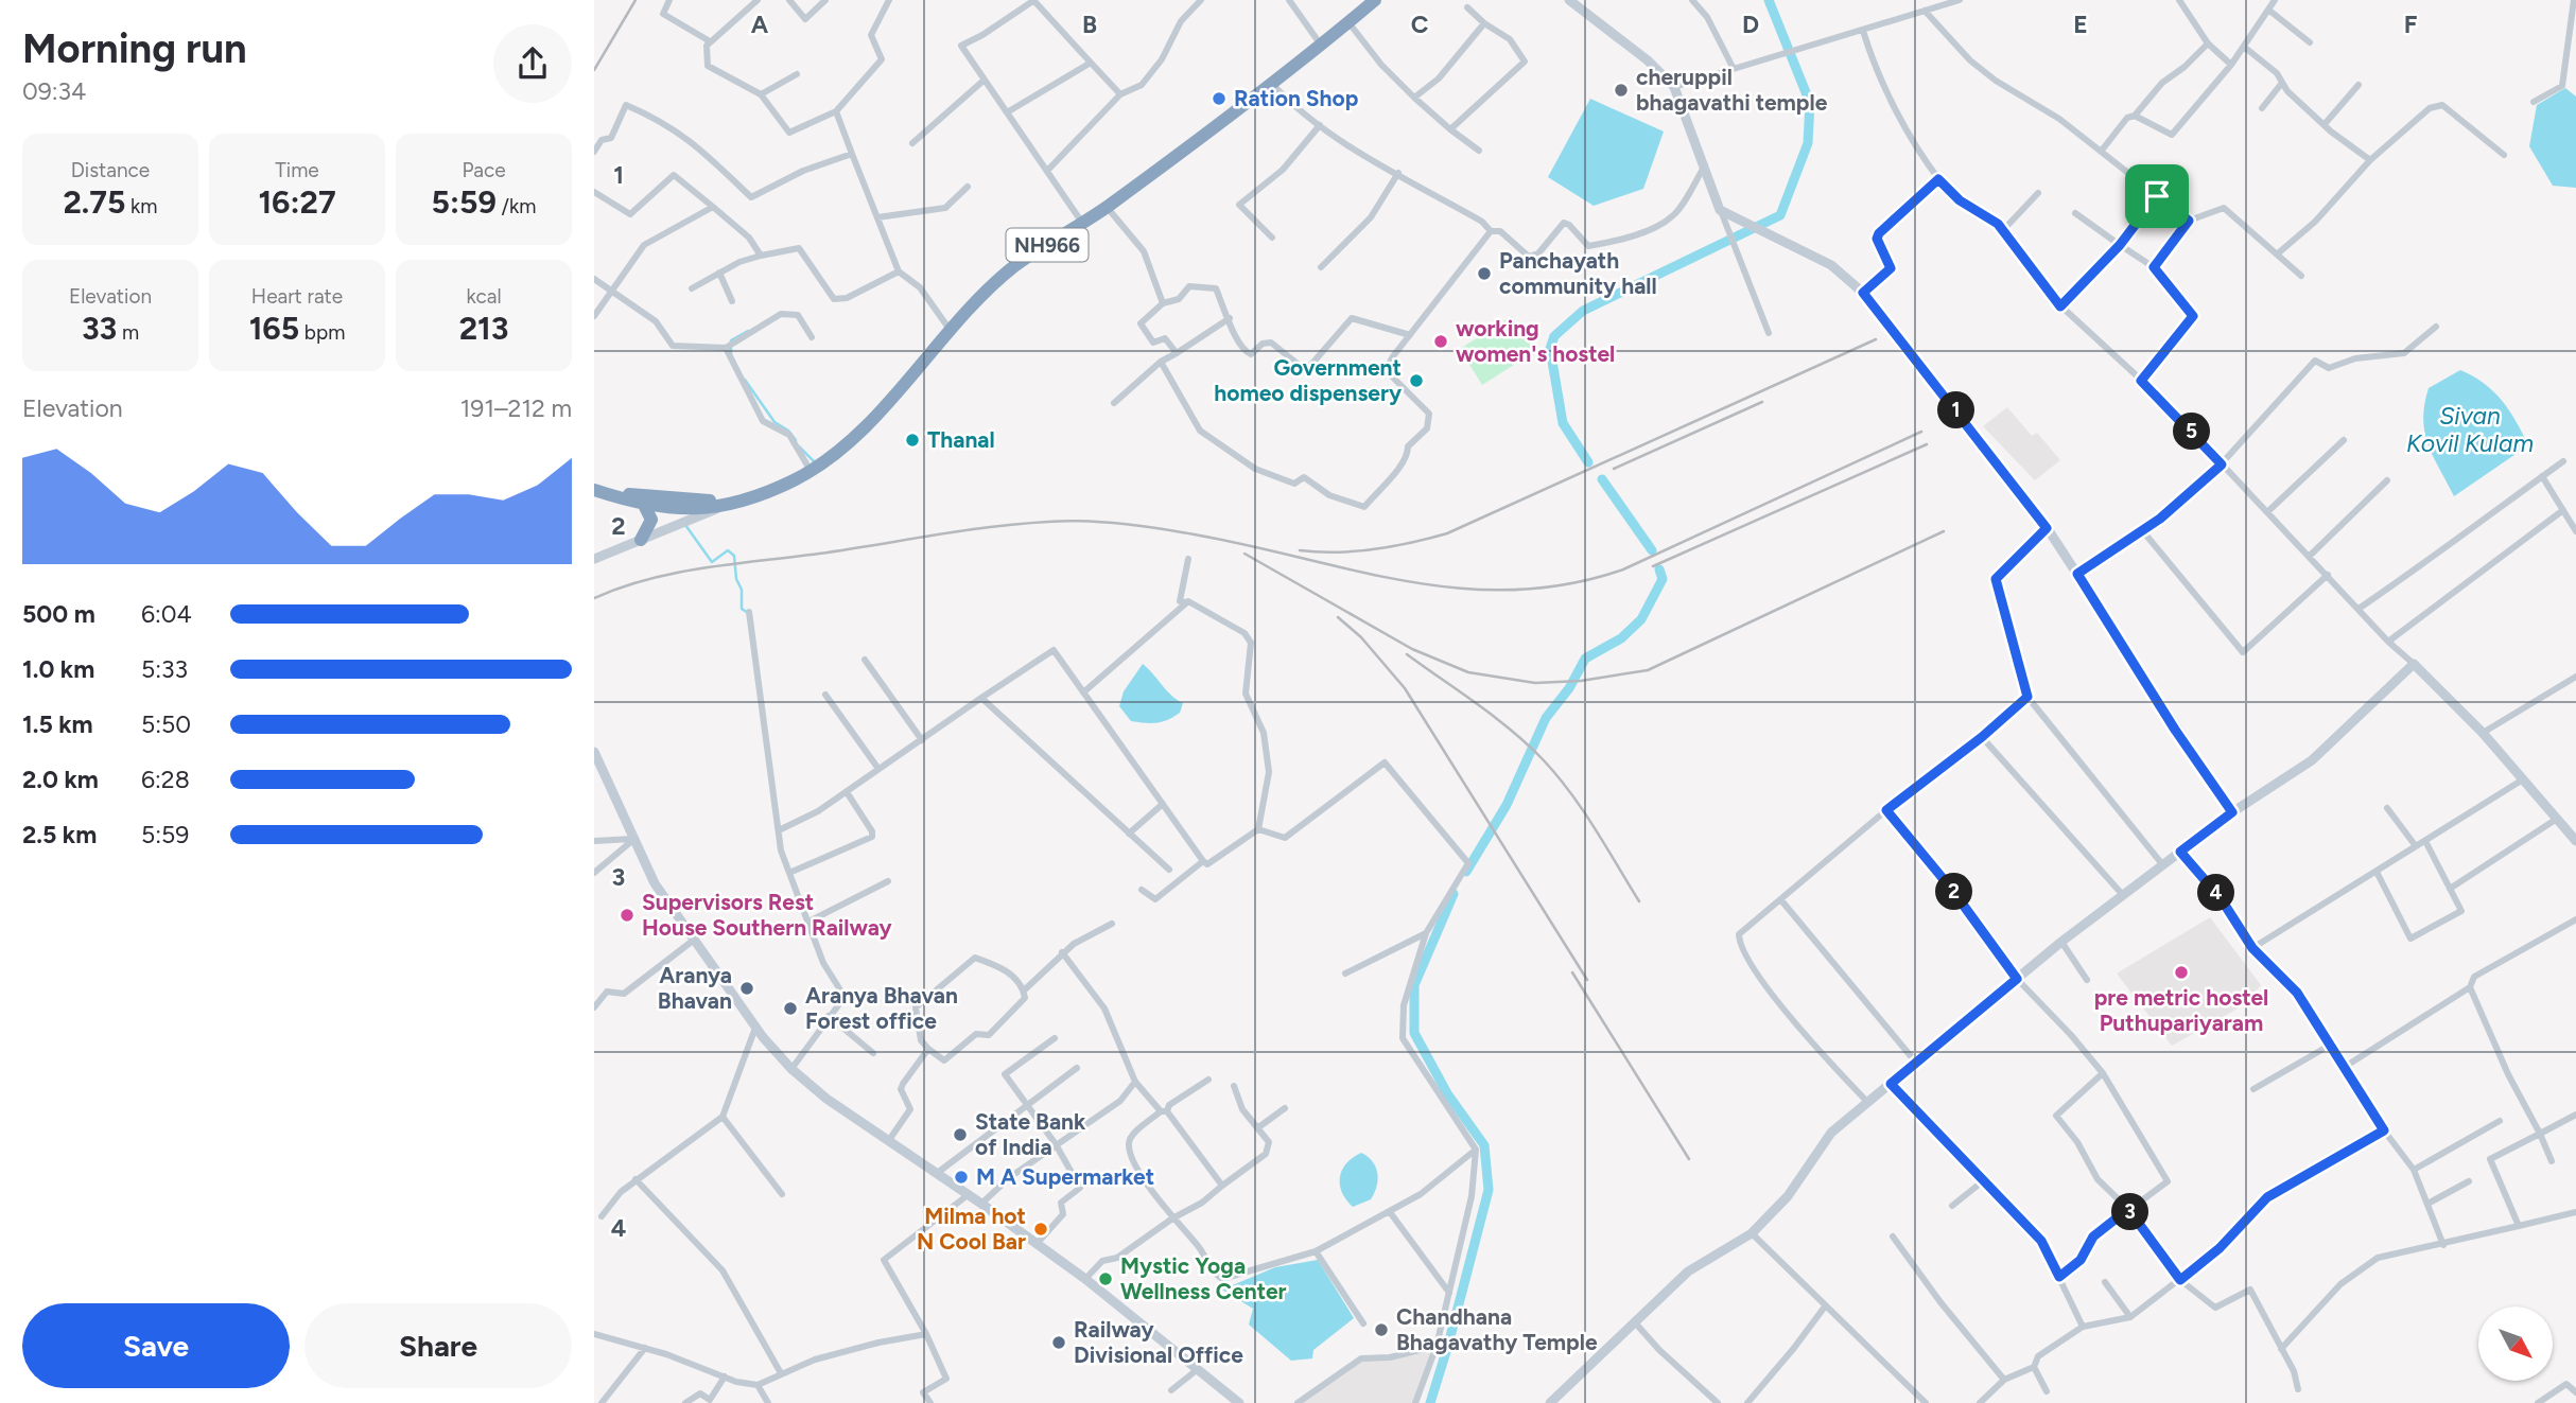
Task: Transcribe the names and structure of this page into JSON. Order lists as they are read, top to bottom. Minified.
{"streets":{"highway":["NH966"]},"water":["Sivan Kovil Kulam"],"places":["cheruppil bhagavathi temple","Ration Shop","Panchayath community hall","working women's hostel","Government homeo dispensery","Thanal","Supervisors Rest House Southern Railway","pre metric hostel Puthupariyaram","Aranya Bhavan","Aranya Bhavan Forest office","State Bank of India","M A Supermarket","Milma hot N Cool Bar","Mystic Yoga Wellness Center","Chandhana Bhagavathy Temple","Railway Divisional Office"],"north":"bottom right","page":{"heading":["Morning run","09:34"],"stats":[["Distance","2.75 km"],["Time","16:27"],["Pace","5:59 /km"],["Elevation","33 m"],["Heart rate","165 bpm"],["kcal","213"]],"chart":["Elevation","191–212 m"],"pins":["1","5","2","4","3"],"list":[{"name":"500 m","note":"6:04"},{"name":"1.0 km","note":"5:33"},{"name":"1.5 km","note":"5:50"},{"name":"2.0 km","note":"6:28"},{"name":"2.5 km","note":"5:59"}],"buttons":["Save","Share"]},"grid":{"columns":["A","B","C","D","E","F"],"rows":["1","2","3","4"]}}
